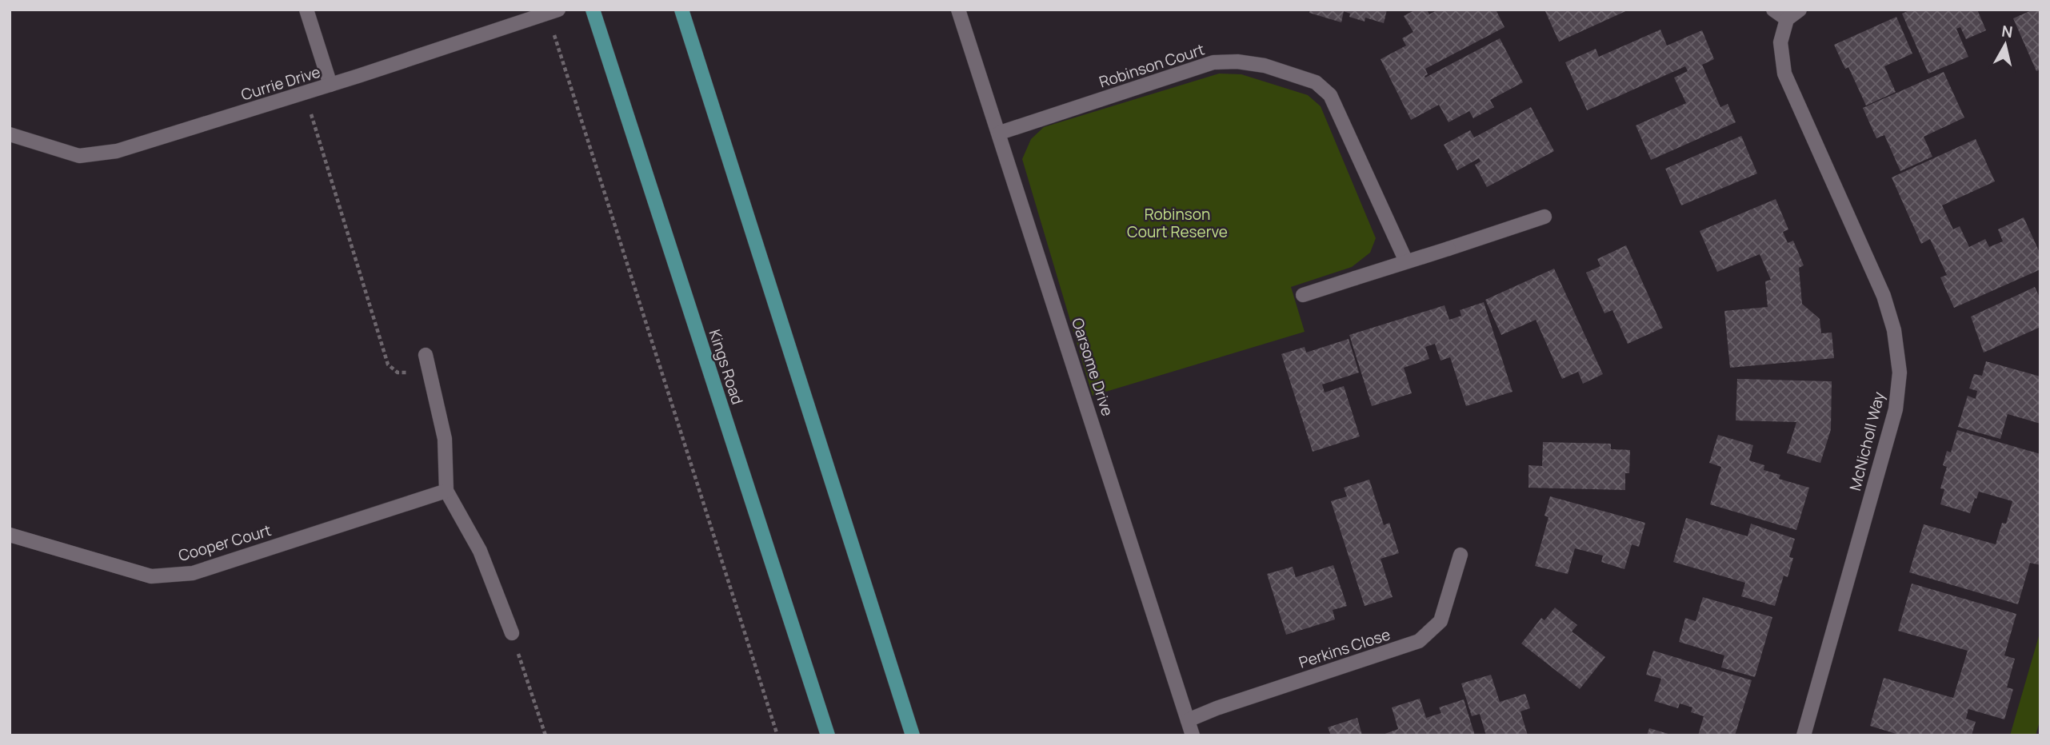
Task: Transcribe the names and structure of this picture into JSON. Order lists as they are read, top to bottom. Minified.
{"streets":{"main road":["Kings Road"],"street":["Robinson Court","Currie Drive","Oarsome Drive","McNicholl Way","Cooper Court","Perkins Close"]},"crossings":[["Robinson Court","Oarsome Drive"],["Oarsome Drive","Perkins Close"]],"parks":["Robinson Court Reserve"],"north":"top"}
